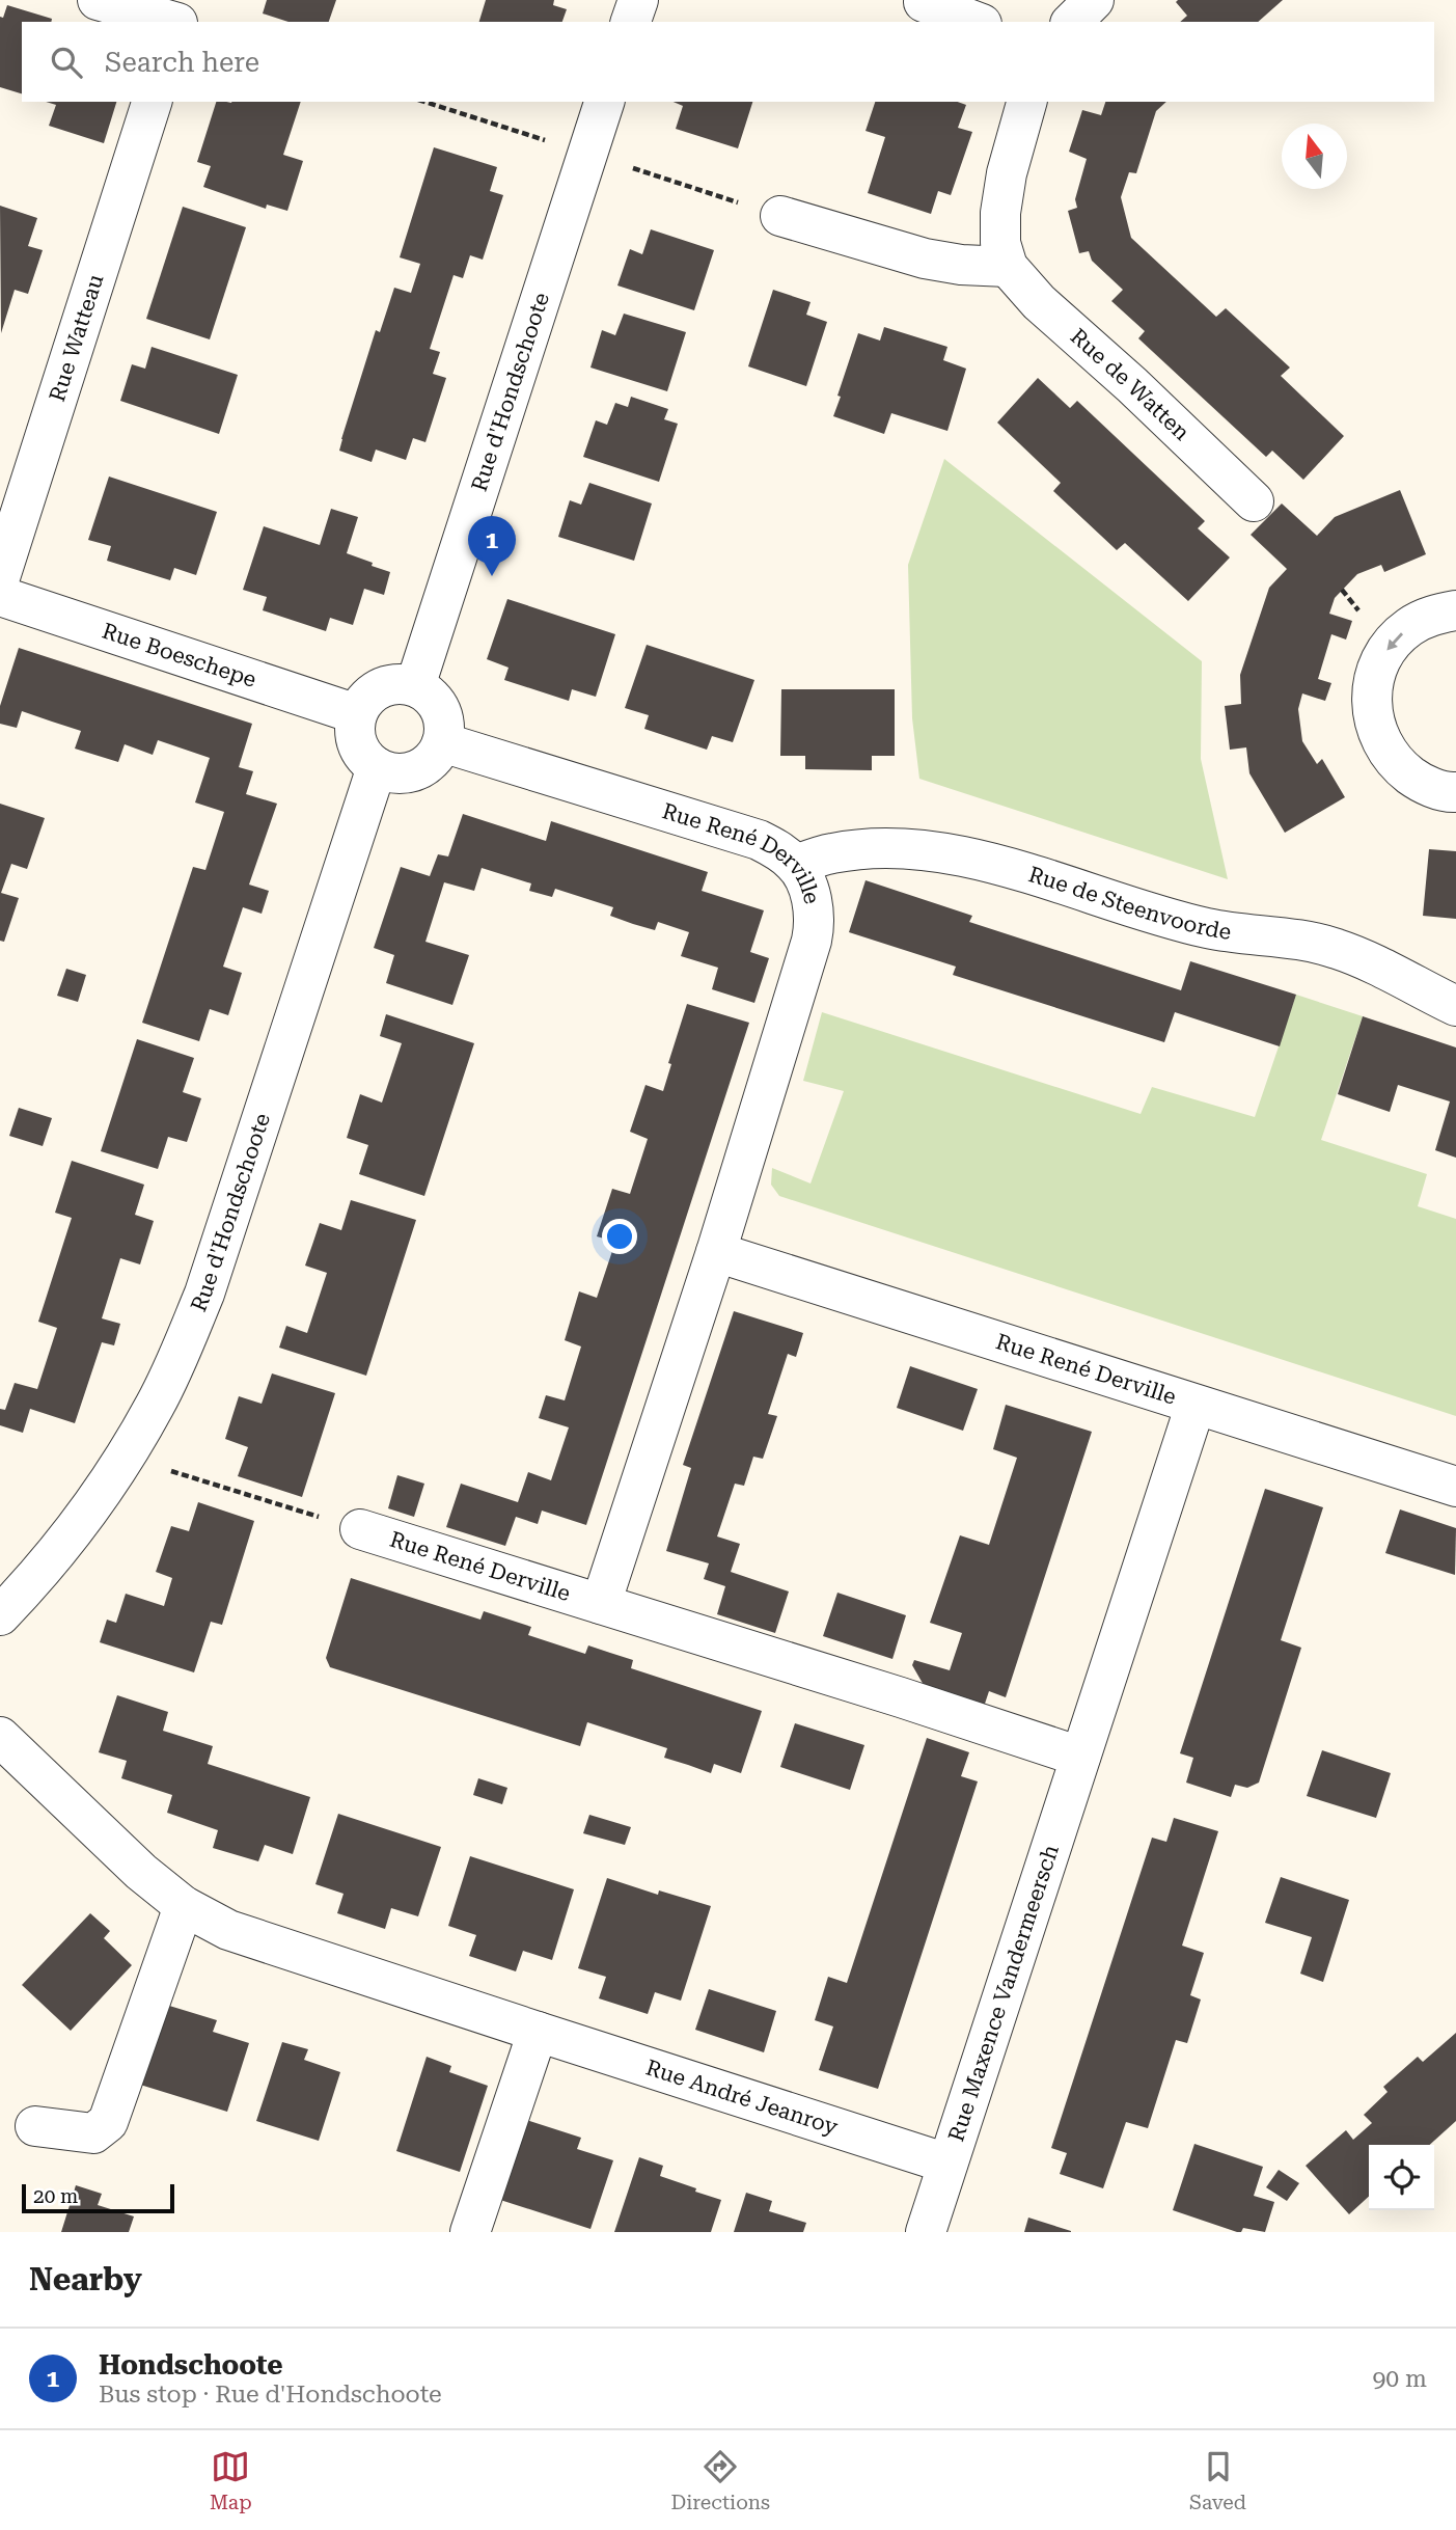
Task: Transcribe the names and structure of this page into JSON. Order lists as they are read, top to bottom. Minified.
{"streets":{"street":["Rue Watteau","Rue de Watten","Rue d'Hondschoote","Rue Boeschepe","Rue René Derville","Rue de Steenvoorde","Rue Maxence Vandermeersch","Rue André Jeanroy"]},"crossings":[["Rue d'Hondschoote","Rue Boeschepe"],["Rue d'Hondschoote","Rue René Derville"],["Rue Boeschepe","Rue René Derville"],["Rue René Derville","Rue de Steenvoorde"],["Rue René Derville","Rue Maxence Vandermeersch"],["Rue Maxence Vandermeersch","Rue André Jeanroy"]],"scale_bar":"20 m","north":"top","page":{"search":"Search here","pins":"1","scale":"20 m","heading":"Nearby","list":[{"mark":"1","name":"Hondschoote","note":"Bus stop · Rue d'Hondschoote","value":"90 m"}],"nav":["Map","Directions","Saved"]}}
